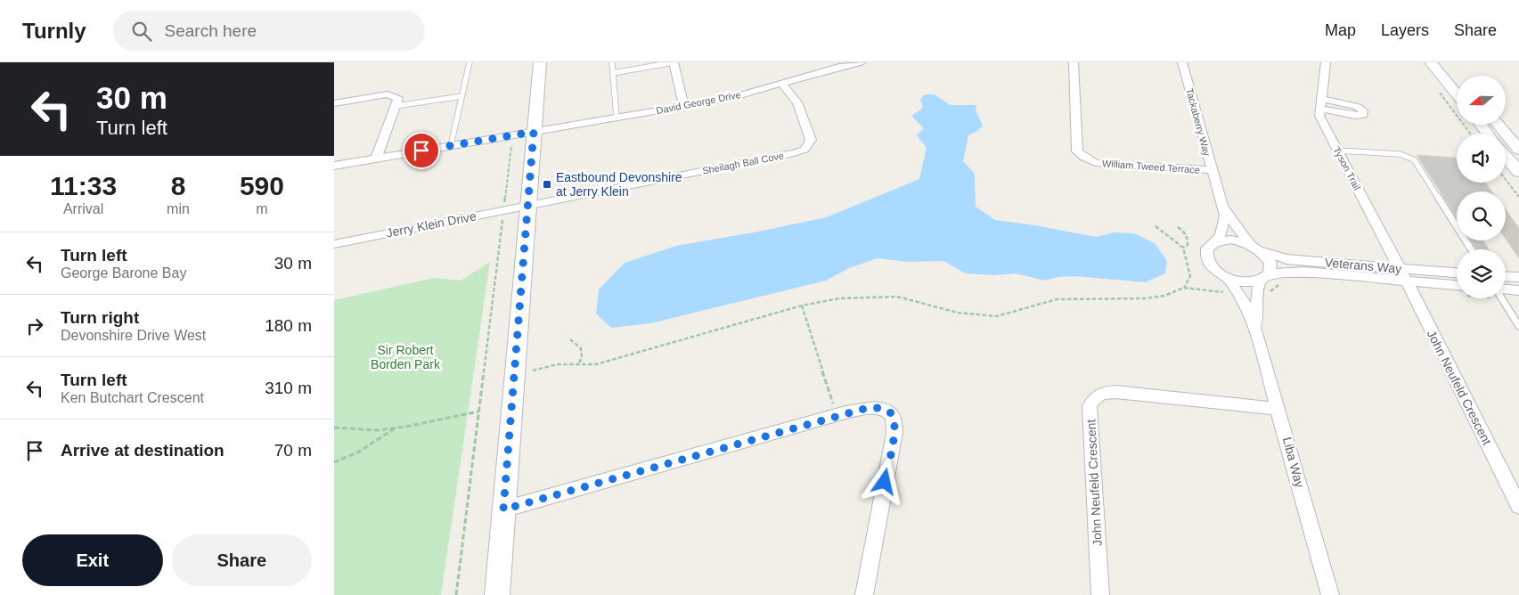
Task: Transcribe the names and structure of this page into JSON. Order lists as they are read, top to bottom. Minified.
{"streets":{"street":["David George Drive","Tackaberry Way","Sheilagh Ball Cove","William Tweed Terrace","Tyson Trail","Jerry Klein Drive","Veterans Way","John Neufeld Crescent","Liba Way"]},"crossings":[["David George Drive","Sheilagh Ball Cove"],["Tackaberry Way","William Tweed Terrace"],["Sheilagh Ball Cove","Jerry Klein Drive"],["Tyson Trail","Veterans Way"],["Tyson Trail","John Neufeld Crescent"],["Veterans Way","John Neufeld Crescent"],["Veterans Way","Liba Way"],["John Neufeld Crescent","Liba Way"]],"parks":["Sir Robert Borden Park"],"places":{"transit":["Eastbound Devonshire at Jerry Klein"]},"north":"left","page":{"header":"Turnly","search":"Search here","nav":["Map","Layers","Share"],"turn":["30 m","Turn left"],"eta":["11:33","Arrival","8","min","590","m"],"list":[{"name":"Turn left","note":"George Barone Bay","value":"30 m"},{"name":"Turn right","note":"Devonshire Drive West","value":"180 m"},{"name":"Turn left","note":"Ken Butchart Crescent","value":"310 m"},{"name":"Arrive at destination","value":"70 m"}],"buttons":["Exit","Share"]}}
